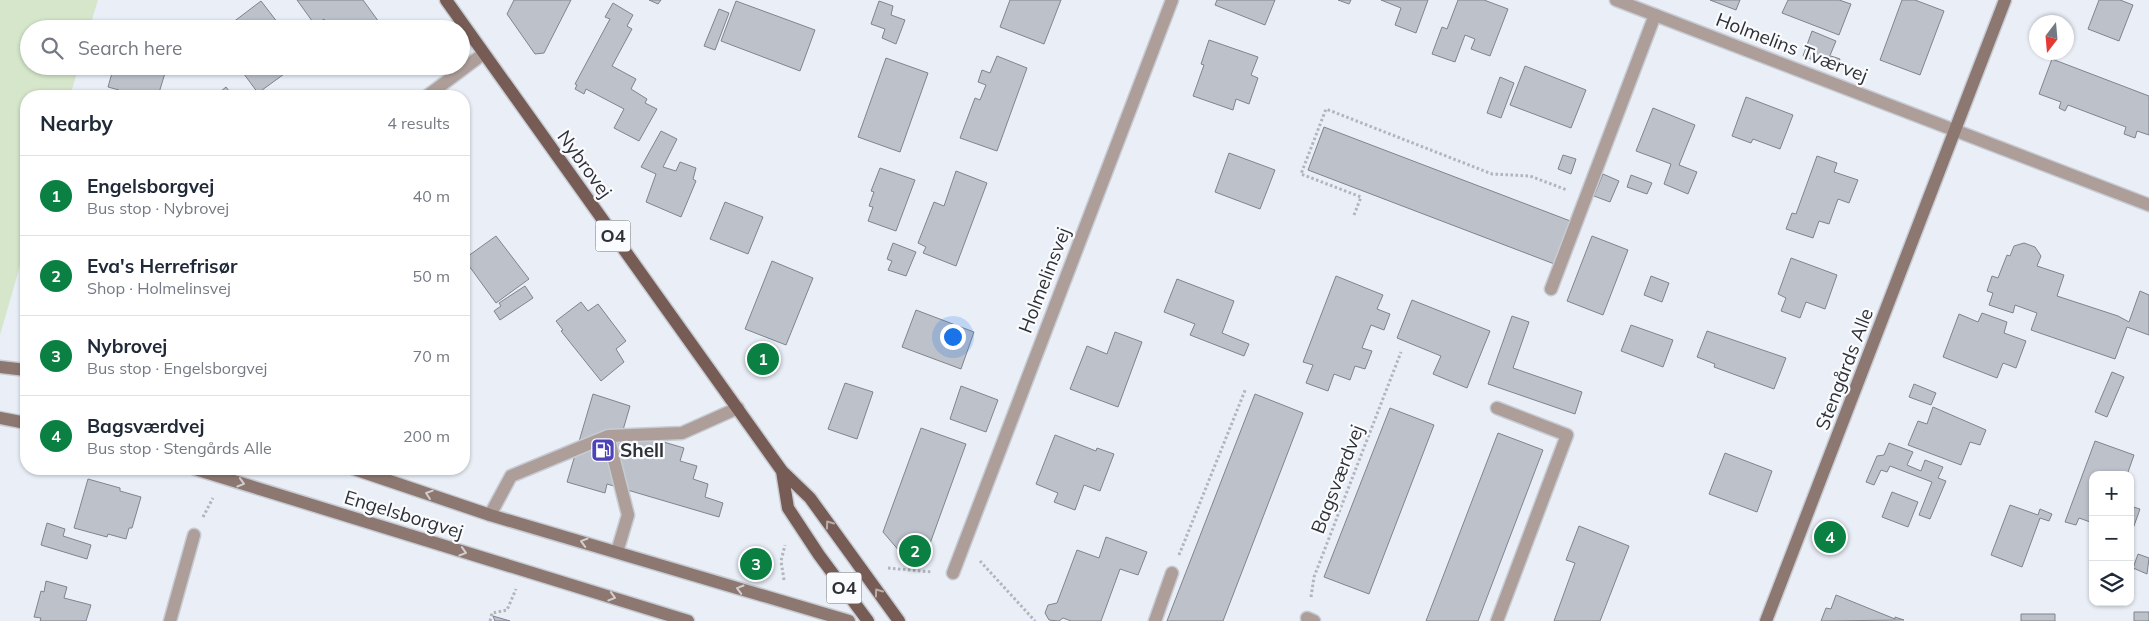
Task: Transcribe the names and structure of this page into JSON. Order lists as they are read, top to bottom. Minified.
{"streets":{"main road":["Nybrovej","O4"],"street":["Holmelins Tværvej","Holmelinsvej","Stengårds Alle","Engelsborgvej"],"path":["Bagsværdvej"]},"crossings":[["Holmelins Tværvej","Stengårds Alle"]],"places":{"fuel station":["Shell"]},"north":"bottom","page":{"search":"Search here","heading":["Nearby","4 results"],"list":[{"mark":"1","name":"Engelsborgvej","note":"Bus stop · Nybrovej","value":"40 m"},{"mark":"2","name":"Eva's Herrefrisør","note":"Shop · Holmelinsvej","value":"50 m"},{"mark":"3","name":"Nybrovej","note":"Bus stop · Engelsborgvej","value":"70 m"},{"mark":"4","name":"Bagsværdvej","note":"Bus stop · Stengårds Alle","value":"200 m"}],"pins":["1","4","2","3"],"map_buttons":["+","−"]}}
